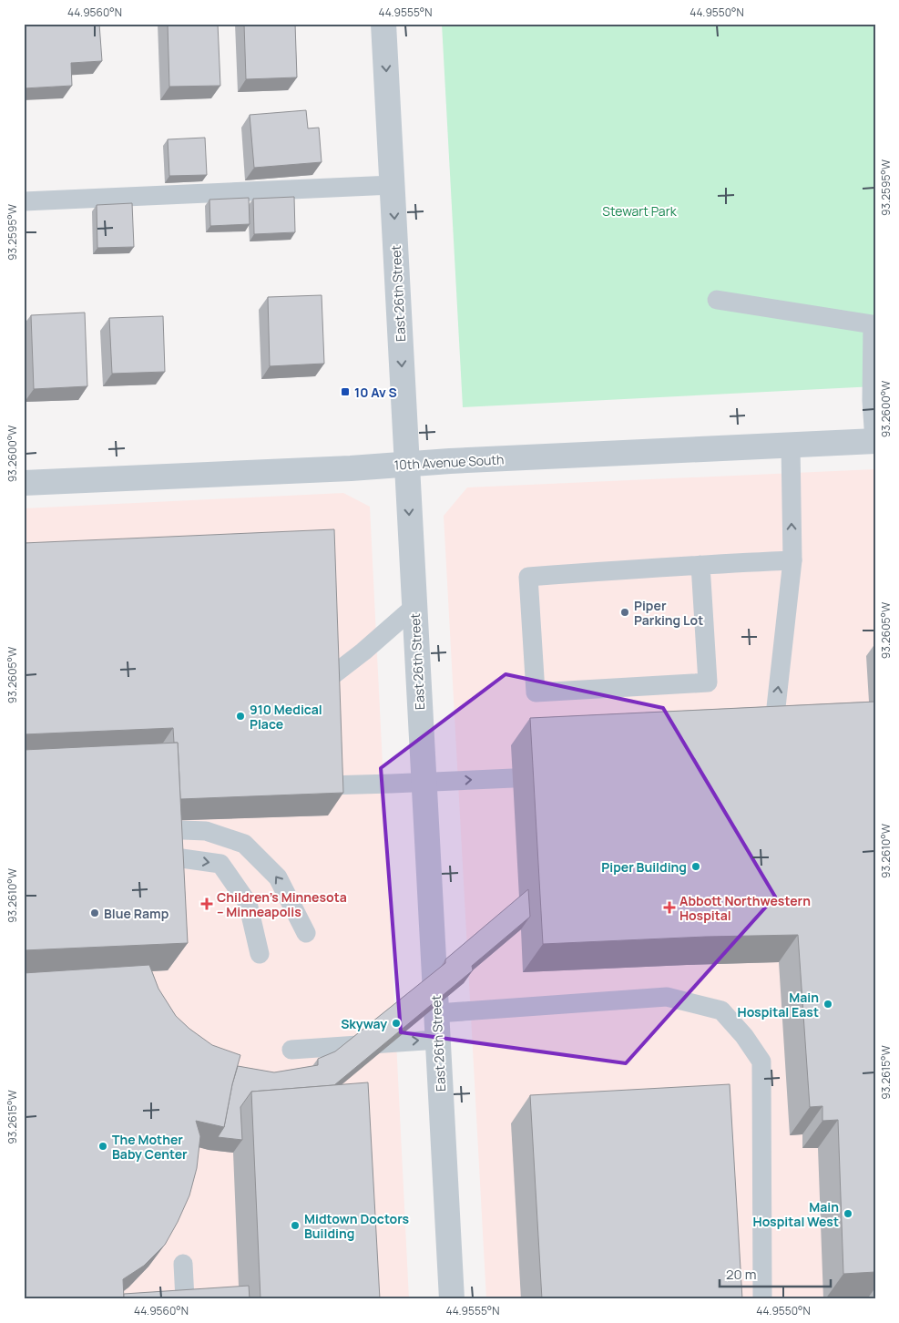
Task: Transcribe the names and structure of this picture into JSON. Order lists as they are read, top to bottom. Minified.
{"streets":{"street":["East 26th Street","10th Avenue South"]},"crossings":[["East 26th Street","10th Avenue South"]],"one_way":["East 26th Street"],"parks":["Stewart Park"],"places":{"transit":["10 Av S"],"other":["Piper Parking Lot","910 Medical Place","Piper Building","Blue Ramp","Main Hospital East","Skyway","The Mother Baby Center","Main Hospital West","Midtown Doctors Building"],"health":["Children’s Minnesota – Minneapolis","Abbott Northwestern Hospital"]},"scale_bar":"20 m","coordinates":["44.9560°N","44.9555°N","44.9550°N","93.2595°W","93.2600°W","93.2605°W","93.2610°W","93.2615°W"]}
